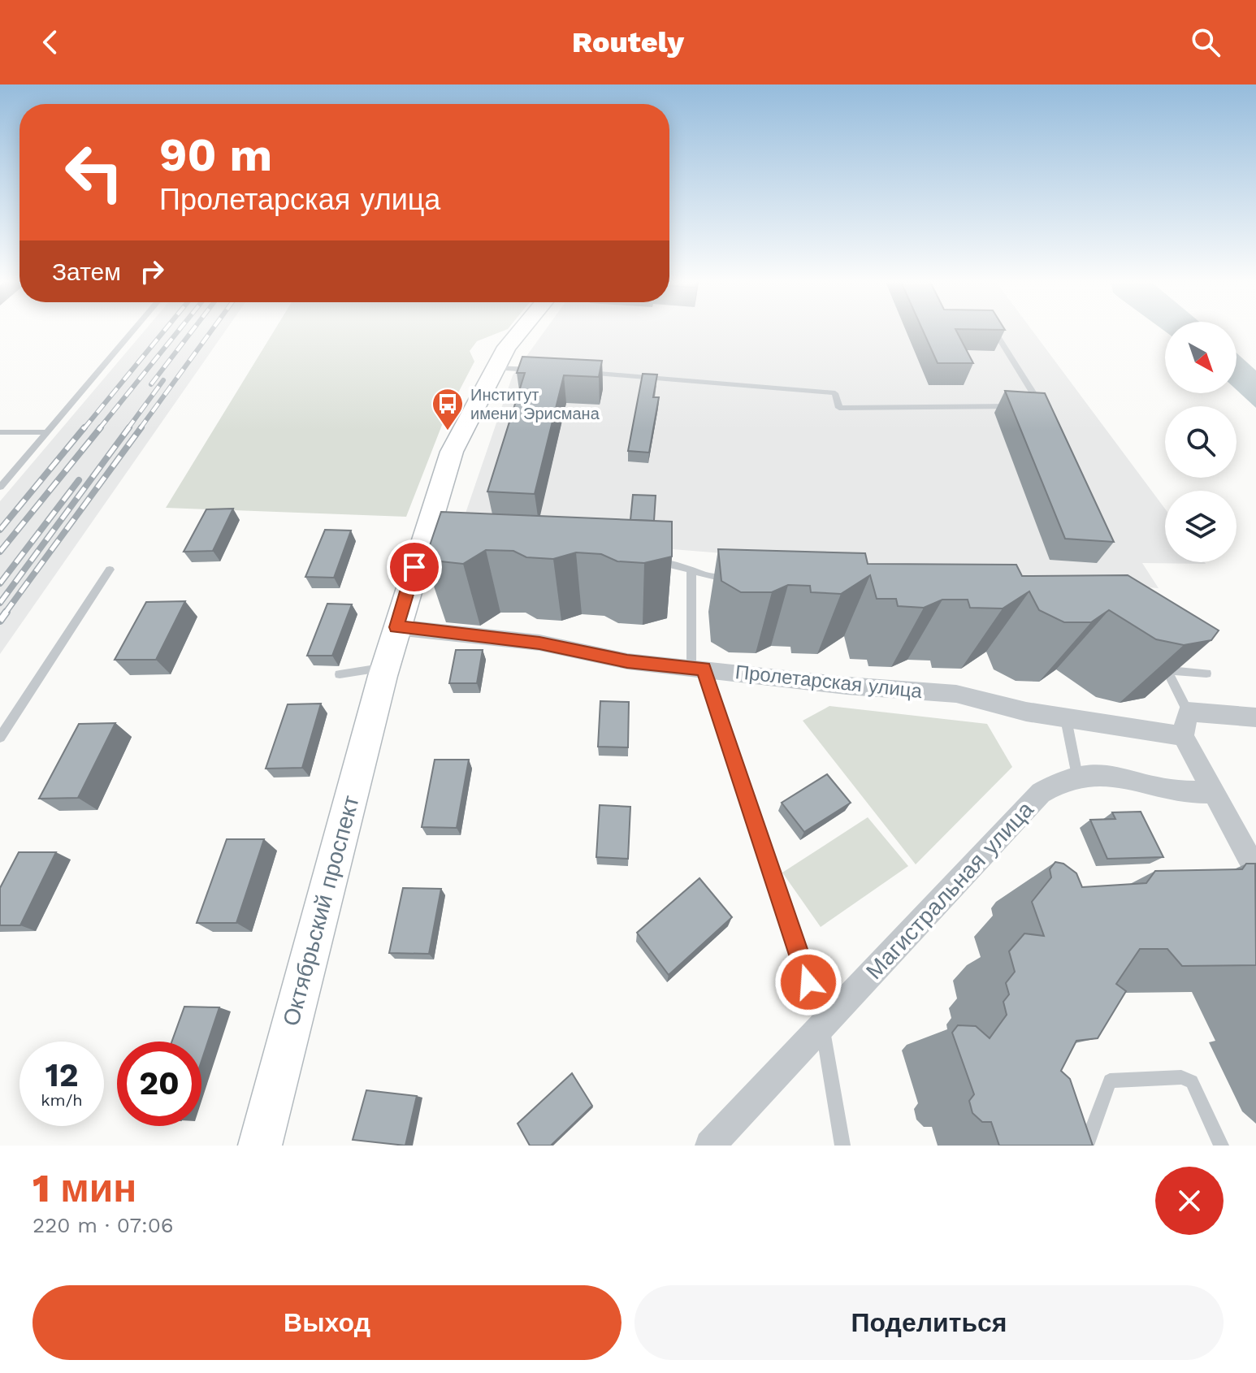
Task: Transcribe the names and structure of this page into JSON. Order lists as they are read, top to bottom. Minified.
{"streets":{"main road":["Октябрьский проспект"],"street":["Пролетарская улица","Магистральная улица"]},"crossings":[["Пролетарская улица","Октябрьский проспект"]],"places":{"bus stop":["Институт имени Эрисмана"]},"north":"bottom right","page":{"header":"Routely","turn":["90 m","Пролетарская улица"],"then":"Затем","speed":"12 km/h","limit":"20","heading":["1 мин","220 m · 07:06"],"buttons":["Выход","Поделиться"]}}
